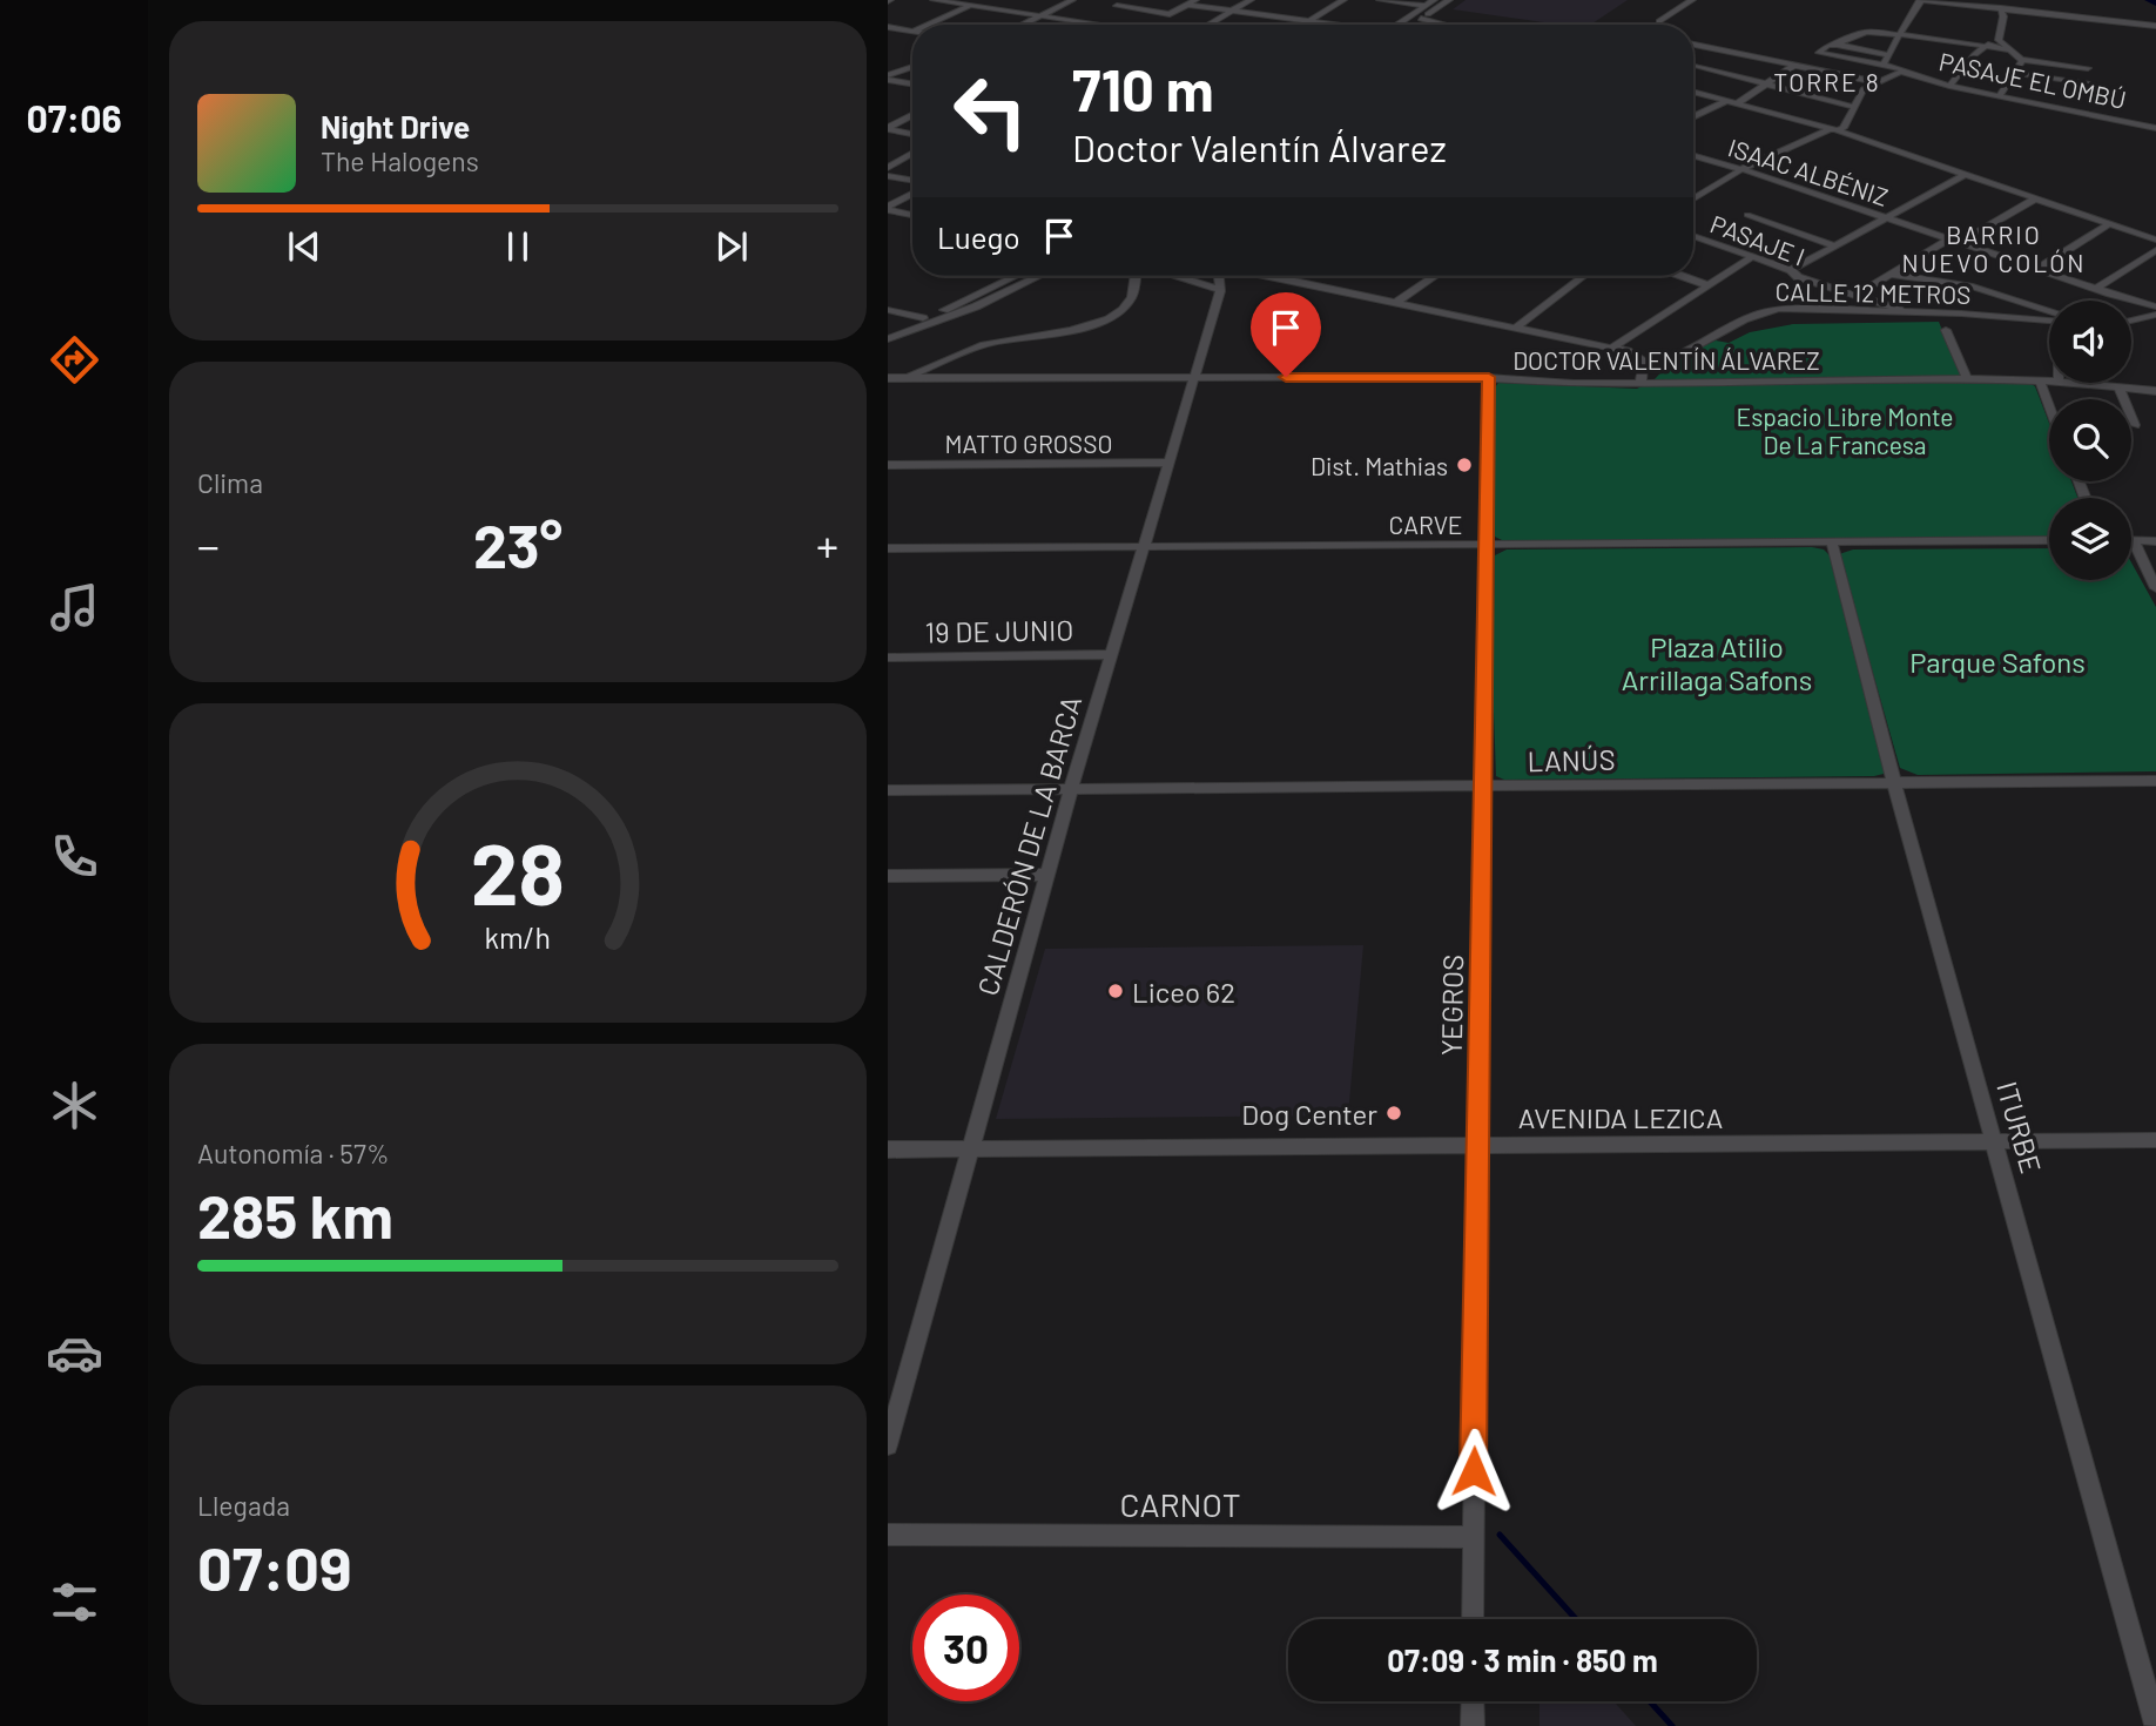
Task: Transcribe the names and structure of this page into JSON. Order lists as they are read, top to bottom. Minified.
{"streets":{"street":["PASAJE EL OMBÚ","ISAAC ALBÉNIZ","PASAJE I","CALLE 12 METROS","DOCTOR VALENTÍN ÁLVAREZ","MATTO GROSSO","CARVE","19 DE JUNIO","LANÚS","CALDERÓN DE LA BARCA","YEGROS","AVENIDA LEZICA","ITURBE","CARNOT"]},"crossings":[["PASAJE I","CALLE 12 METROS"],["DOCTOR VALENTÍN ÁLVAREZ","CALDERÓN DE LA BARCA"],["DOCTOR VALENTÍN ÁLVAREZ","YEGROS"],["MATTO GROSSO","CALDERÓN DE LA BARCA"],["CARVE","CALDERÓN DE LA BARCA"],["CARVE","YEGROS"],["CARVE","ITURBE"],["19 DE JUNIO","CALDERÓN DE LA BARCA"],["LANÚS","CALDERÓN DE LA BARCA"],["LANÚS","YEGROS"],["LANÚS","ITURBE"],["CALDERÓN DE LA BARCA","AVENIDA LEZICA"],["YEGROS","AVENIDA LEZICA"],["YEGROS","CARNOT"],["AVENIDA LEZICA","ITURBE"]],"districts":["TORRE 8","BARRIO NUEVO COLÓN"],"parks":["Espacio Libre Monte De La Francesa","Plaza Atilio Arrillaga Safons","Parque Safons"],"places":["Dist. Mathias","Liceo 62","Dog Center"],"page":{"tabs":"07:06","turn":["710 m","Doctor Valentín Álvarez"],"song":["Night Drive","The Halogens"],"then":"Luego","tile":["Clima",["Autonomía · 57%","285 km"],["Llegada","07:09"]],"heat":["−","23°","+"],"limit":"30","trip":"07:09 · 3 min · 850 m","gauge":["28","km/h"]}}
